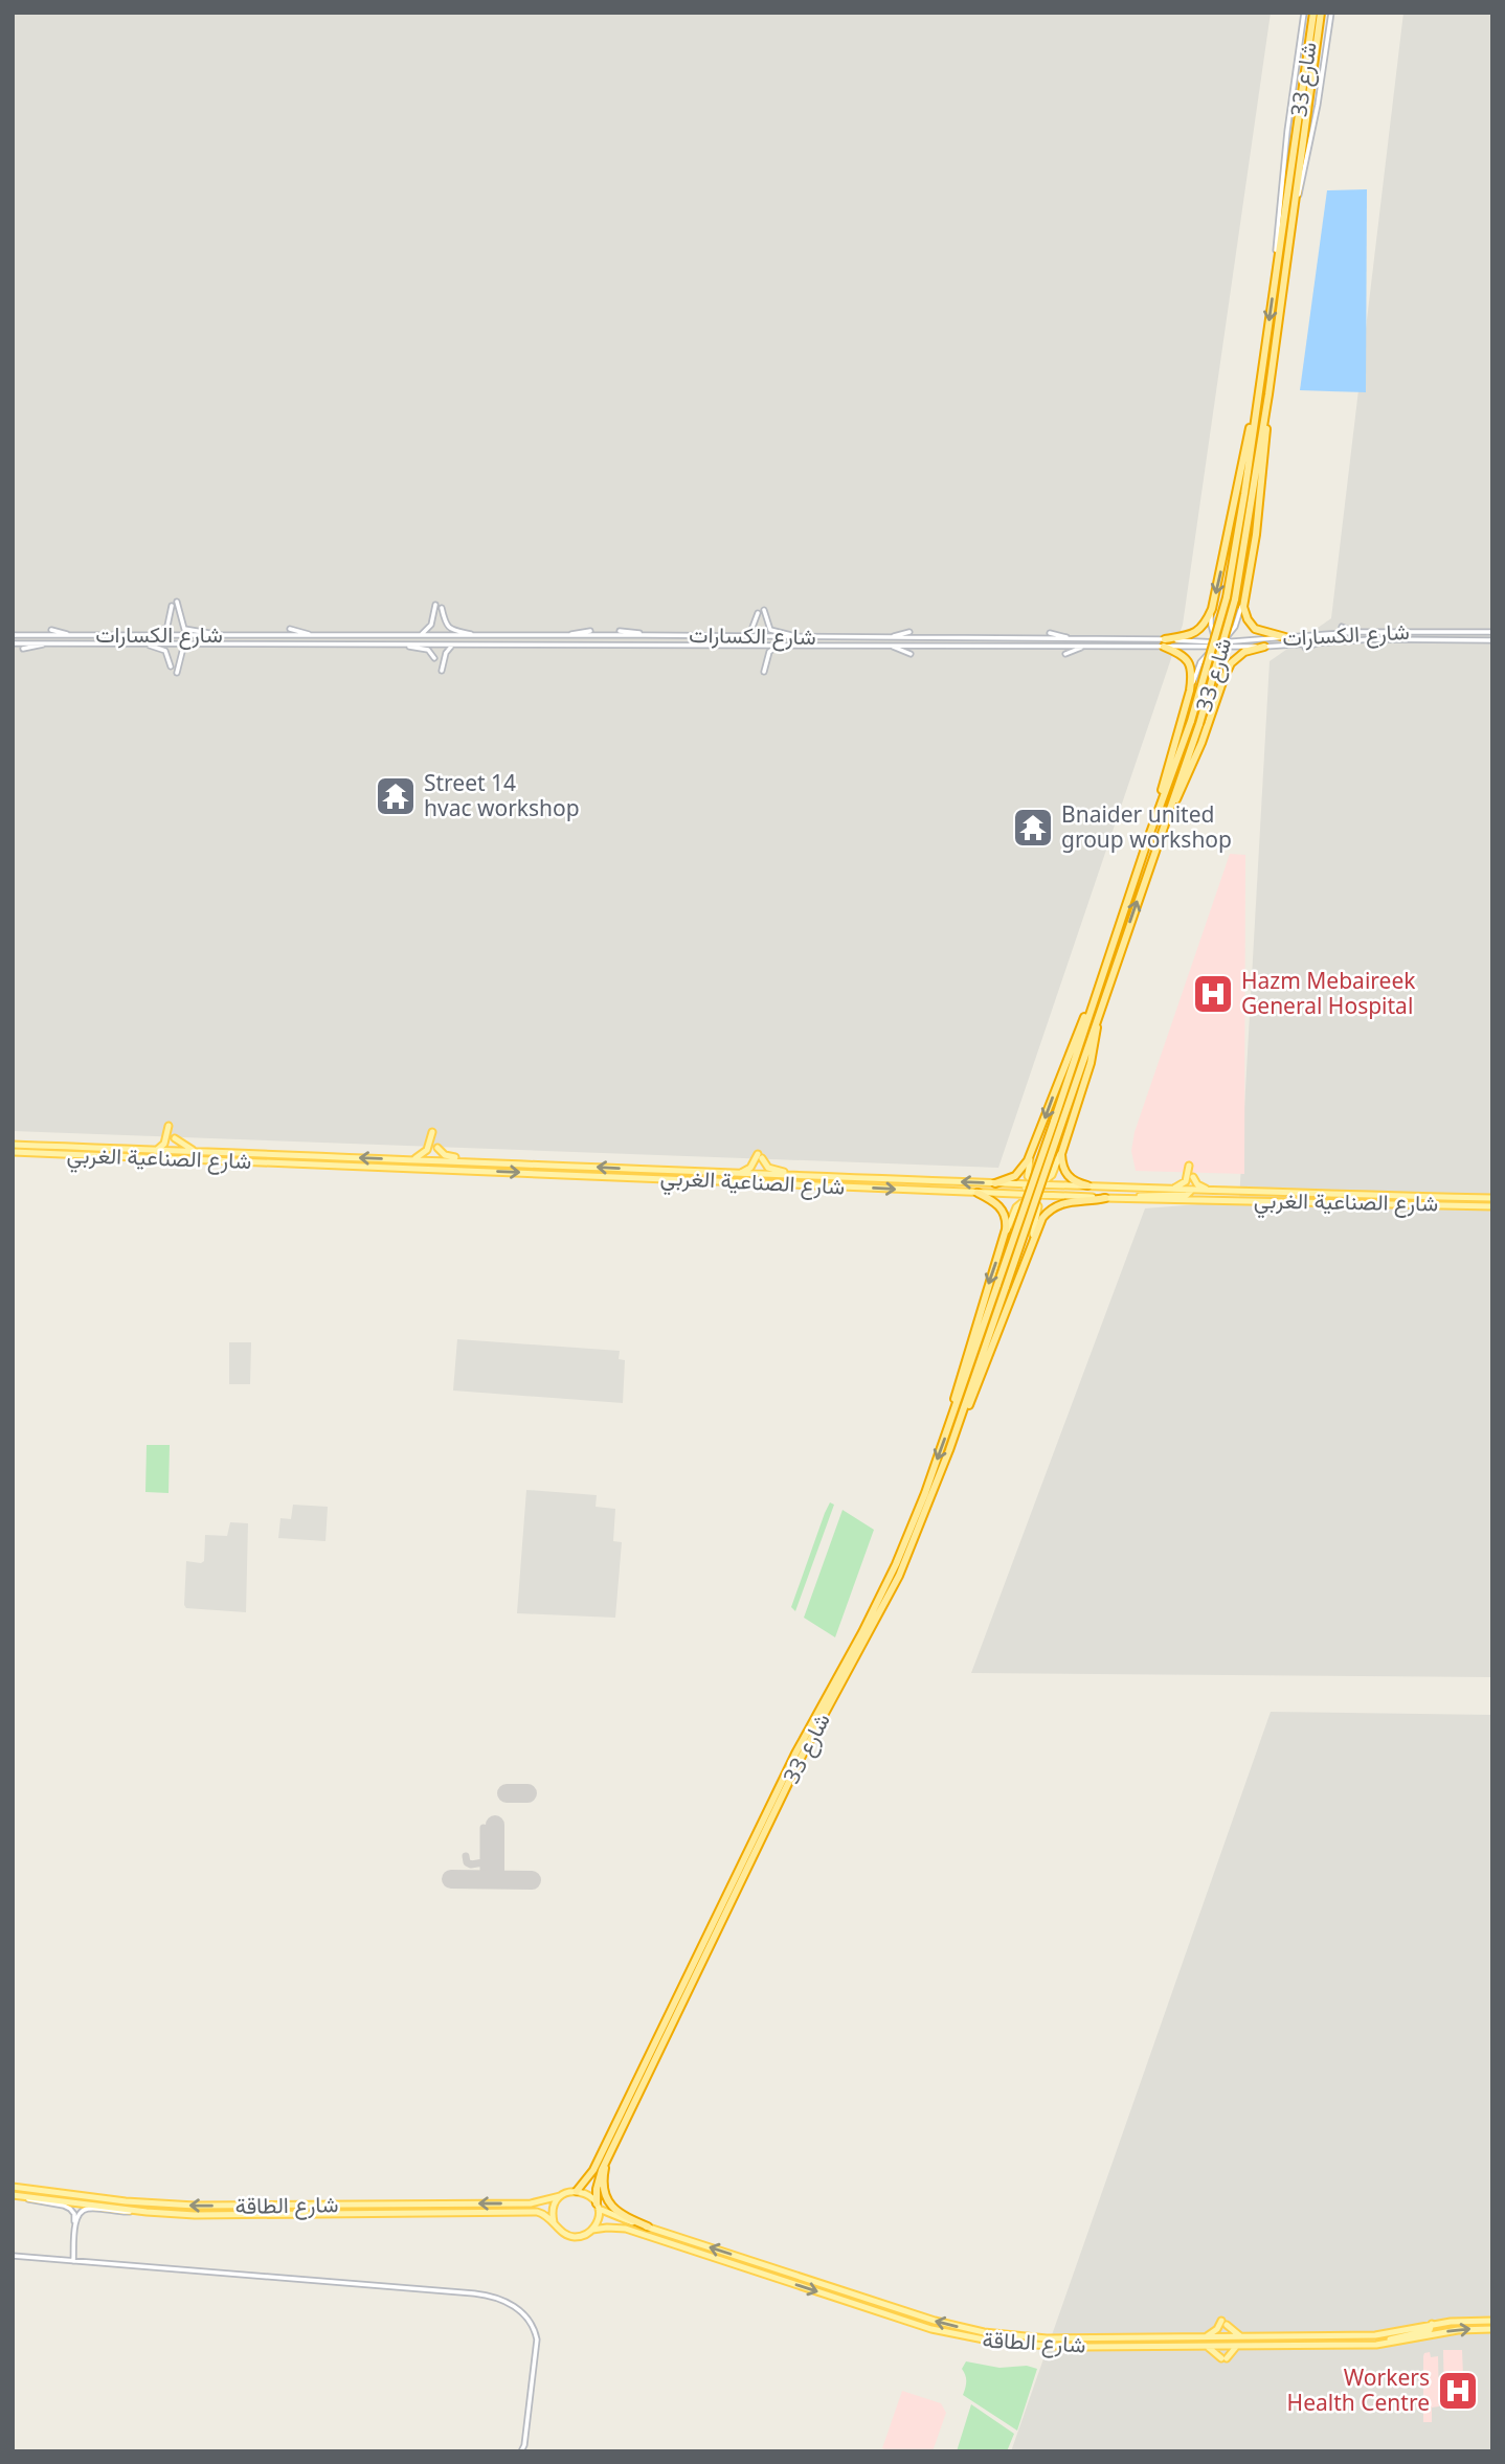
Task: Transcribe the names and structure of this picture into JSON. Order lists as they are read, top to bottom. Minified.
{"streets":{"highway":["شارع 33"],"main road":["شارع الصناعية الغربي","شارع الطاقة"],"street":["شارع الكسارات"]},"crossings":[["شارع 33","شارع الطاقة"]],"places":{"temple":["Street 14 hvac workshop","Bnaider united group workshop"],"hospital":["Hazm Mebaireek General Hospital","Workers Health Centre"]}}
